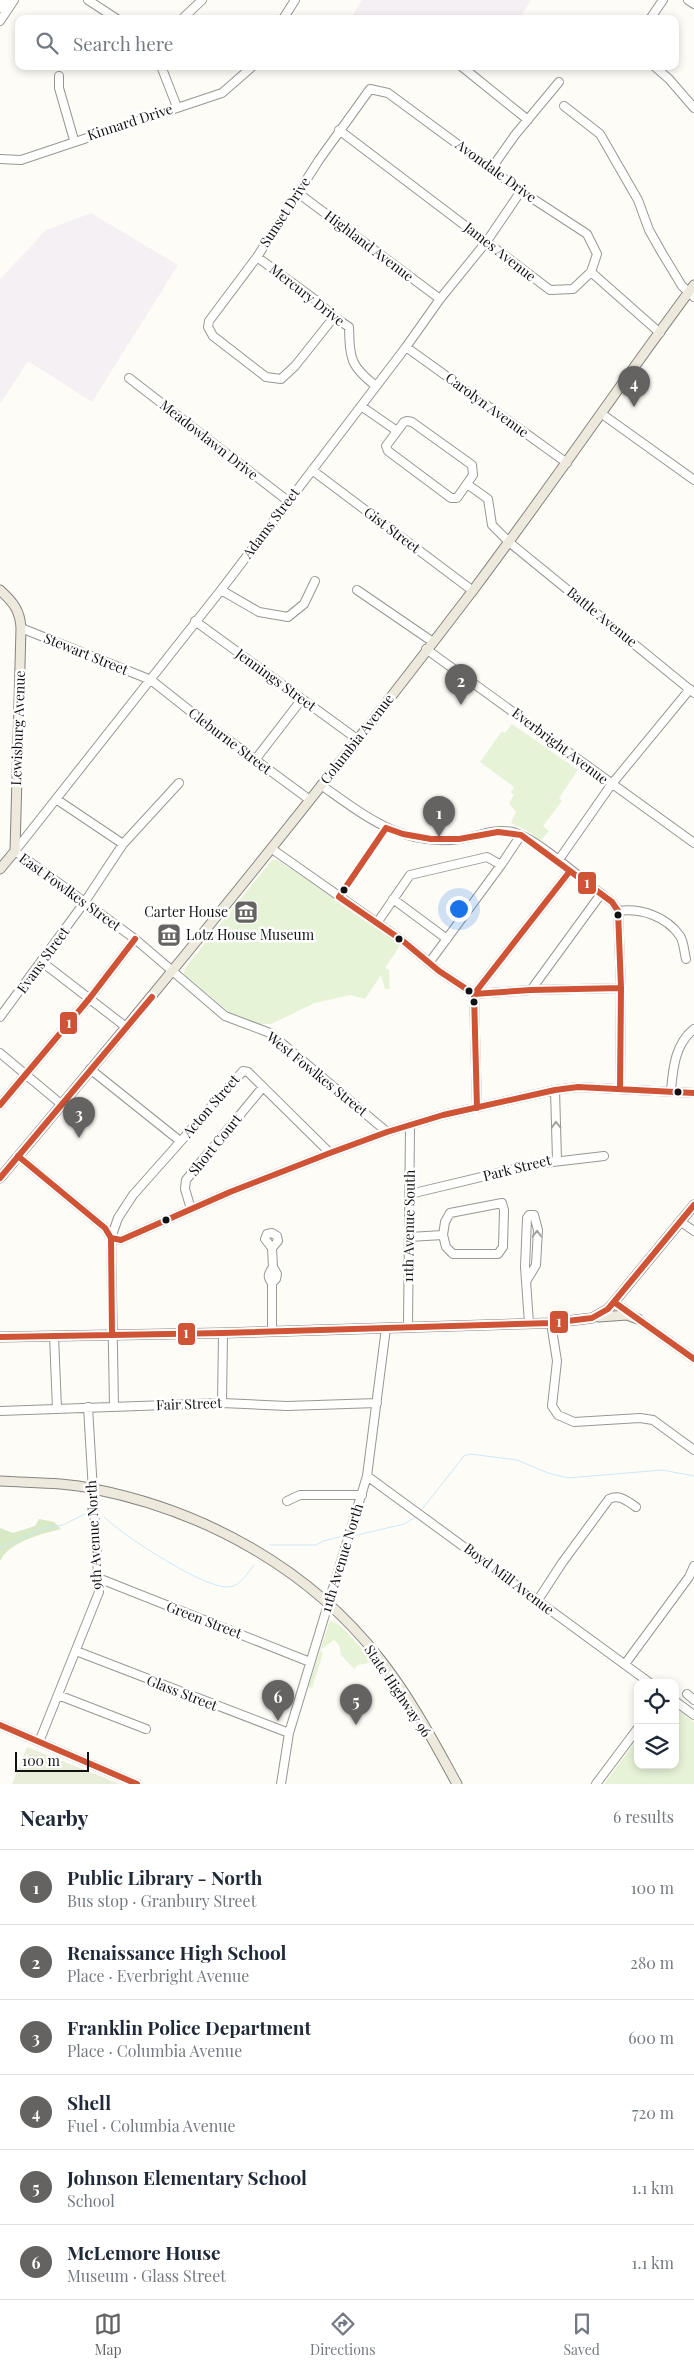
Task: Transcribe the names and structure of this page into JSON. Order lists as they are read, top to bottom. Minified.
{"streets":{"main road":["Lewisburg Avenue","Columbia Avenue","State Highway 96"],"street":["Kinnard Drive","Avondale Drive","Sunset Drive","Highland Avenue","James Avenue","Mercury Drive","Carolyn Avenue","Meadowlawn Drive","Adams Street","Gist Street","Battle Avenue","Stewart Street","Jennings Street","Cleburne Street","Everbright Avenue","East Fowlkes Street","Evans Street","West Fowlkes Street","Acton Street","Short Court","Park Street","11th Avenue South","Fair Street","9th Avenue North","11th Avenue North","Boyd Mill Avenue","Green Street","Glass Street"]},"crossings":[["Avondale Drive","Sunset Drive"],["Avondale Drive","James Avenue"],["Avondale Drive","Adams Street"],["Sunset Drive","Highland Avenue"],["Sunset Drive","James Avenue"],["Sunset Drive","Mercury Drive"],["Highland Avenue","Adams Street"],["James Avenue","Adams Street"],["Mercury Drive","Adams Street"],["Carolyn Avenue","Adams Street"],["Carolyn Avenue","Columbia Avenue"],["Meadowlawn Drive","Adams Street"],["Adams Street","Gist Street"],["Adams Street","Stewart Street"],["Adams Street","Jennings Street"],["Adams Street","Lewisburg Avenue"],["Adams Street","Cleburne Street"],["Adams Street","East Fowlkes Street"],["Gist Street","Columbia Avenue"],["Battle Avenue","Columbia Avenue"],["Stewart Street","Lewisburg Avenue"],["Stewart Street","Cleburne Street"],["Jennings Street","Columbia Avenue"],["Lewisburg Avenue","East Fowlkes Street"],["Columbia Avenue","Cleburne Street"],["Columbia Avenue","Everbright Avenue"],["Columbia Avenue","East Fowlkes Street"],["Columbia Avenue","West Fowlkes Street"],["East Fowlkes Street","Evans Street"],["East Fowlkes Street","West Fowlkes Street"],["Acton Street","Short Court"],["Park Street","11th Avenue South"],["Fair Street","9th Avenue North"],["Fair Street","11th Avenue North"],["9th Avenue North","Green Street"],["9th Avenue North","State Highway 96"],["9th Avenue North","Glass Street"],["11th Avenue North","Boyd Mill Avenue"],["11th Avenue North","Green Street"],["11th Avenue North","State Highway 96"],["11th Avenue North","Glass Street"]],"places":{"museum":["Carter House","Lotz House Museum"]},"lines":["transit line 1"],"scale_bar":"100 m","page":{"search":"Search here","pins":["4","2","1","3","6","5"],"scale":"100 m","heading":["Nearby","6 results"],"list":[{"mark":"1","name":"Public Library - North","note":"Bus stop · Granbury Street","value":"100 m"},{"mark":"2","name":"Renaissance High School","note":"Place · Everbright Avenue","value":"280 m"},{"mark":"3","name":"Franklin Police Department","note":"Place · Columbia Avenue","value":"600 m"},{"mark":"4","name":"Shell","note":"Fuel · Columbia Avenue","value":"720 m"},{"mark":"5","name":"Johnson Elementary School","note":"School","value":"1.1 km"},{"mark":"6","name":"McLemore House","note":"Museum · Glass Street","value":"1.1 km"}],"nav":["Map","Directions","Saved"]}}
